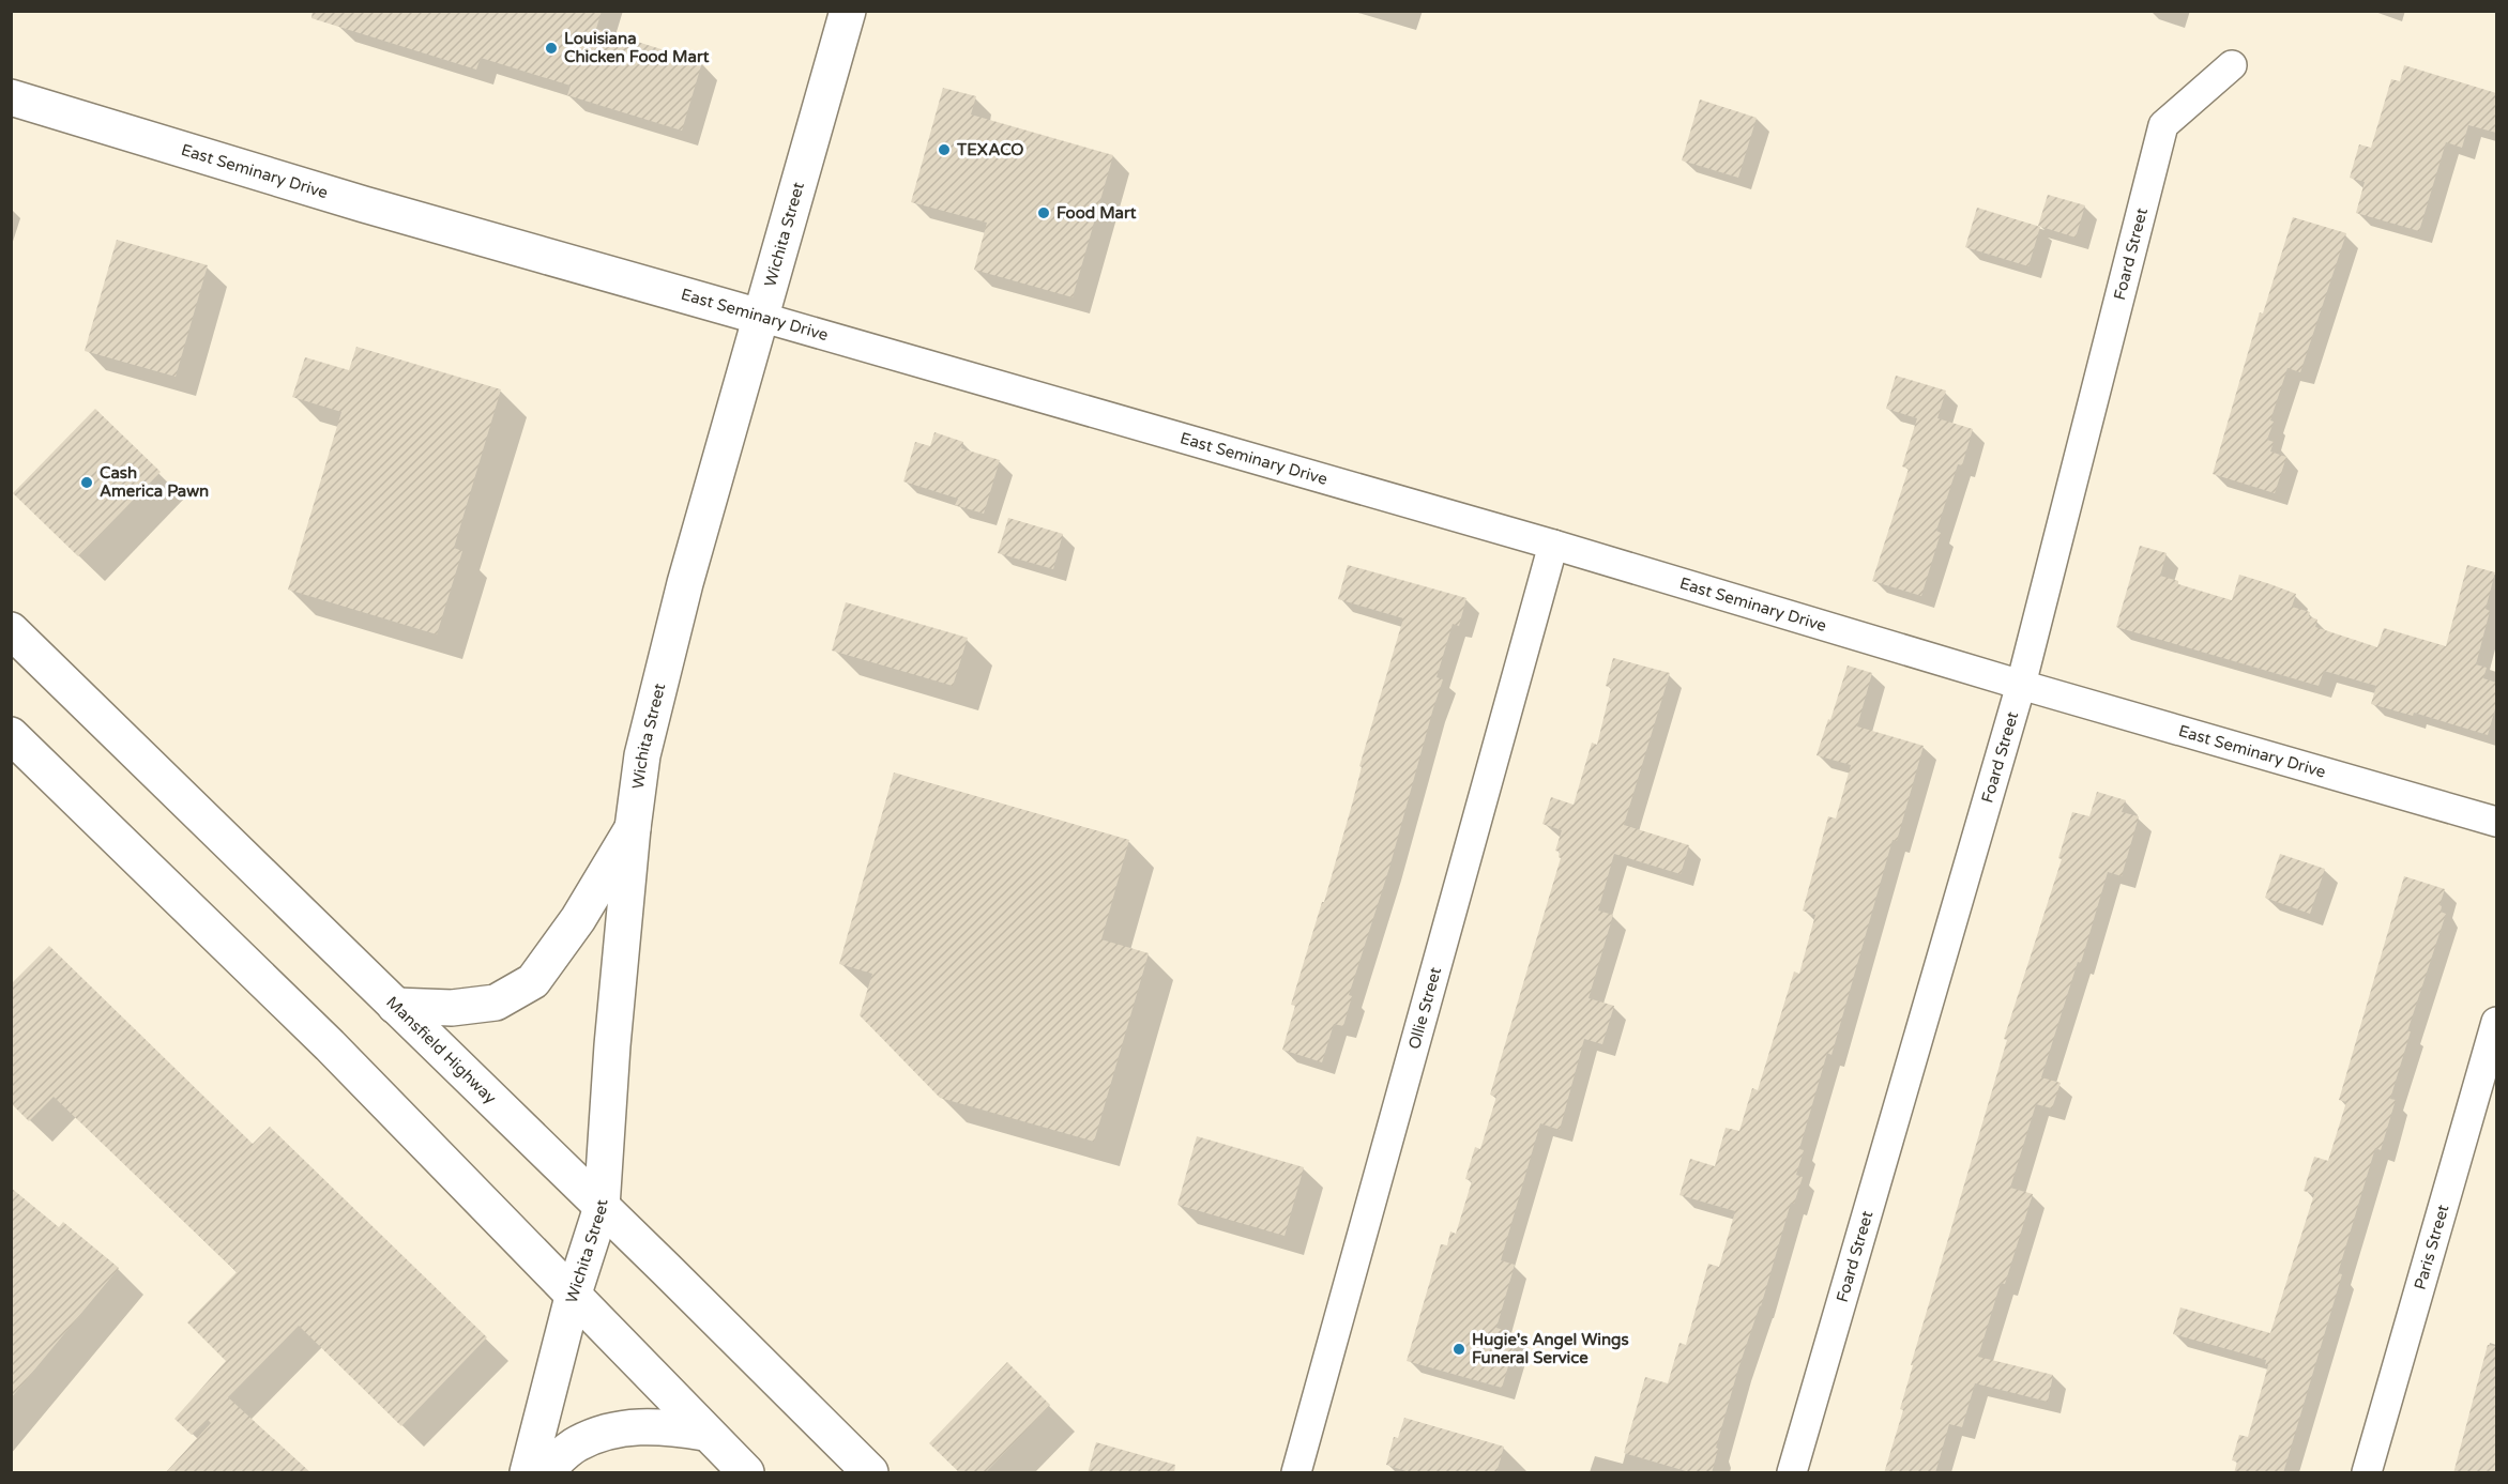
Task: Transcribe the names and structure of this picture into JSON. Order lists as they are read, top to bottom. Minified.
{"streets":{"main road":["East Seminary Drive","Wichita Street","Mansfield Highway"],"street":["Foard Street","Ollie Street","Paris Street"]},"crossings":[["East Seminary Drive","Wichita Street"],["East Seminary Drive","Foard Street"],["East Seminary Drive","Ollie Street"],["Wichita Street","Mansfield Highway"]],"places":["Louisiana Chicken Food Mart","TEXACO","Food Mart","Cash America Pawn","Hugie's Angel Wings Funeral Service"]}
